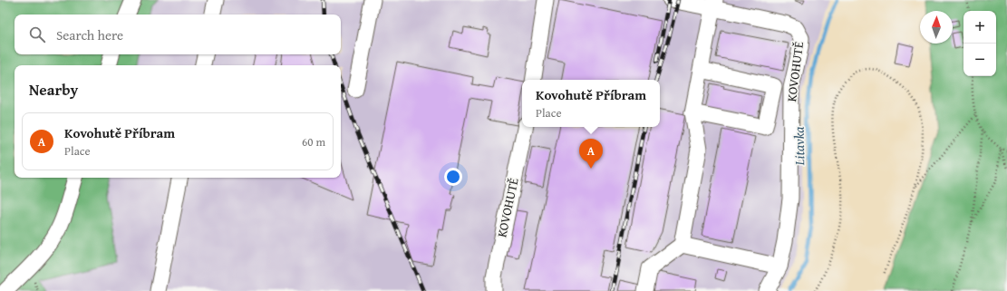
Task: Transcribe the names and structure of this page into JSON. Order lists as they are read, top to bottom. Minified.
{"streets":{"street":["KOVOHUTĚ"]},"water":["Litavka"],"north":"top","page":{"map_buttons":["+","−"],"search":"Search here","heading":"Nearby","popup":["Kovohutě Příbram","Place"],"list":[{"mark":"A","name":"Kovohutě Příbram","note":"Place","value":"60 m"}],"pins":"A"}}
